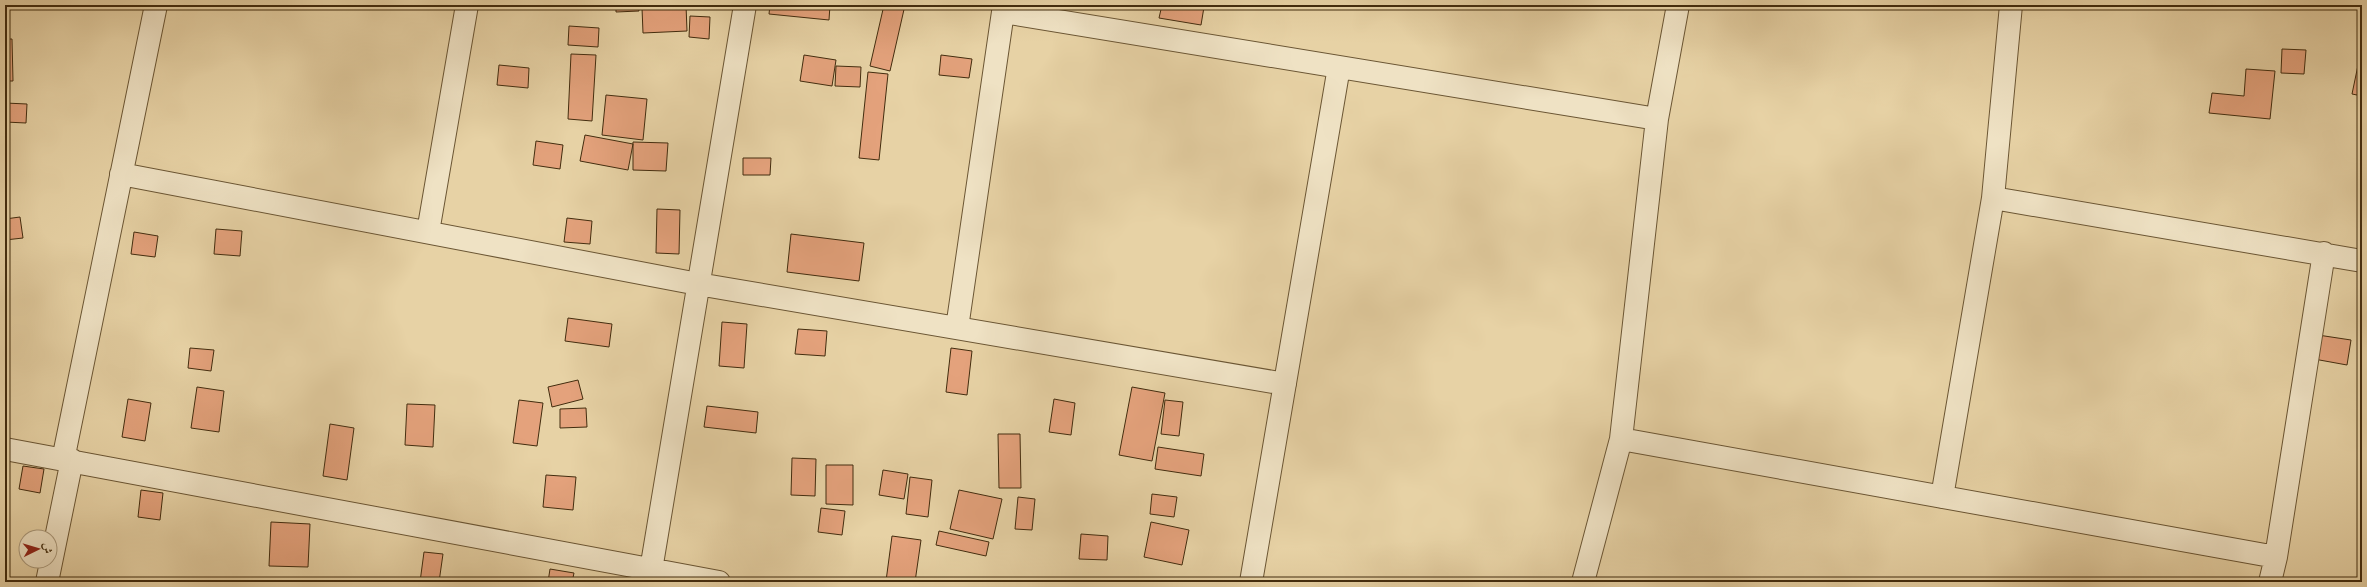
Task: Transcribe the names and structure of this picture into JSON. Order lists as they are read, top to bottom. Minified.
{"north":"right"}
